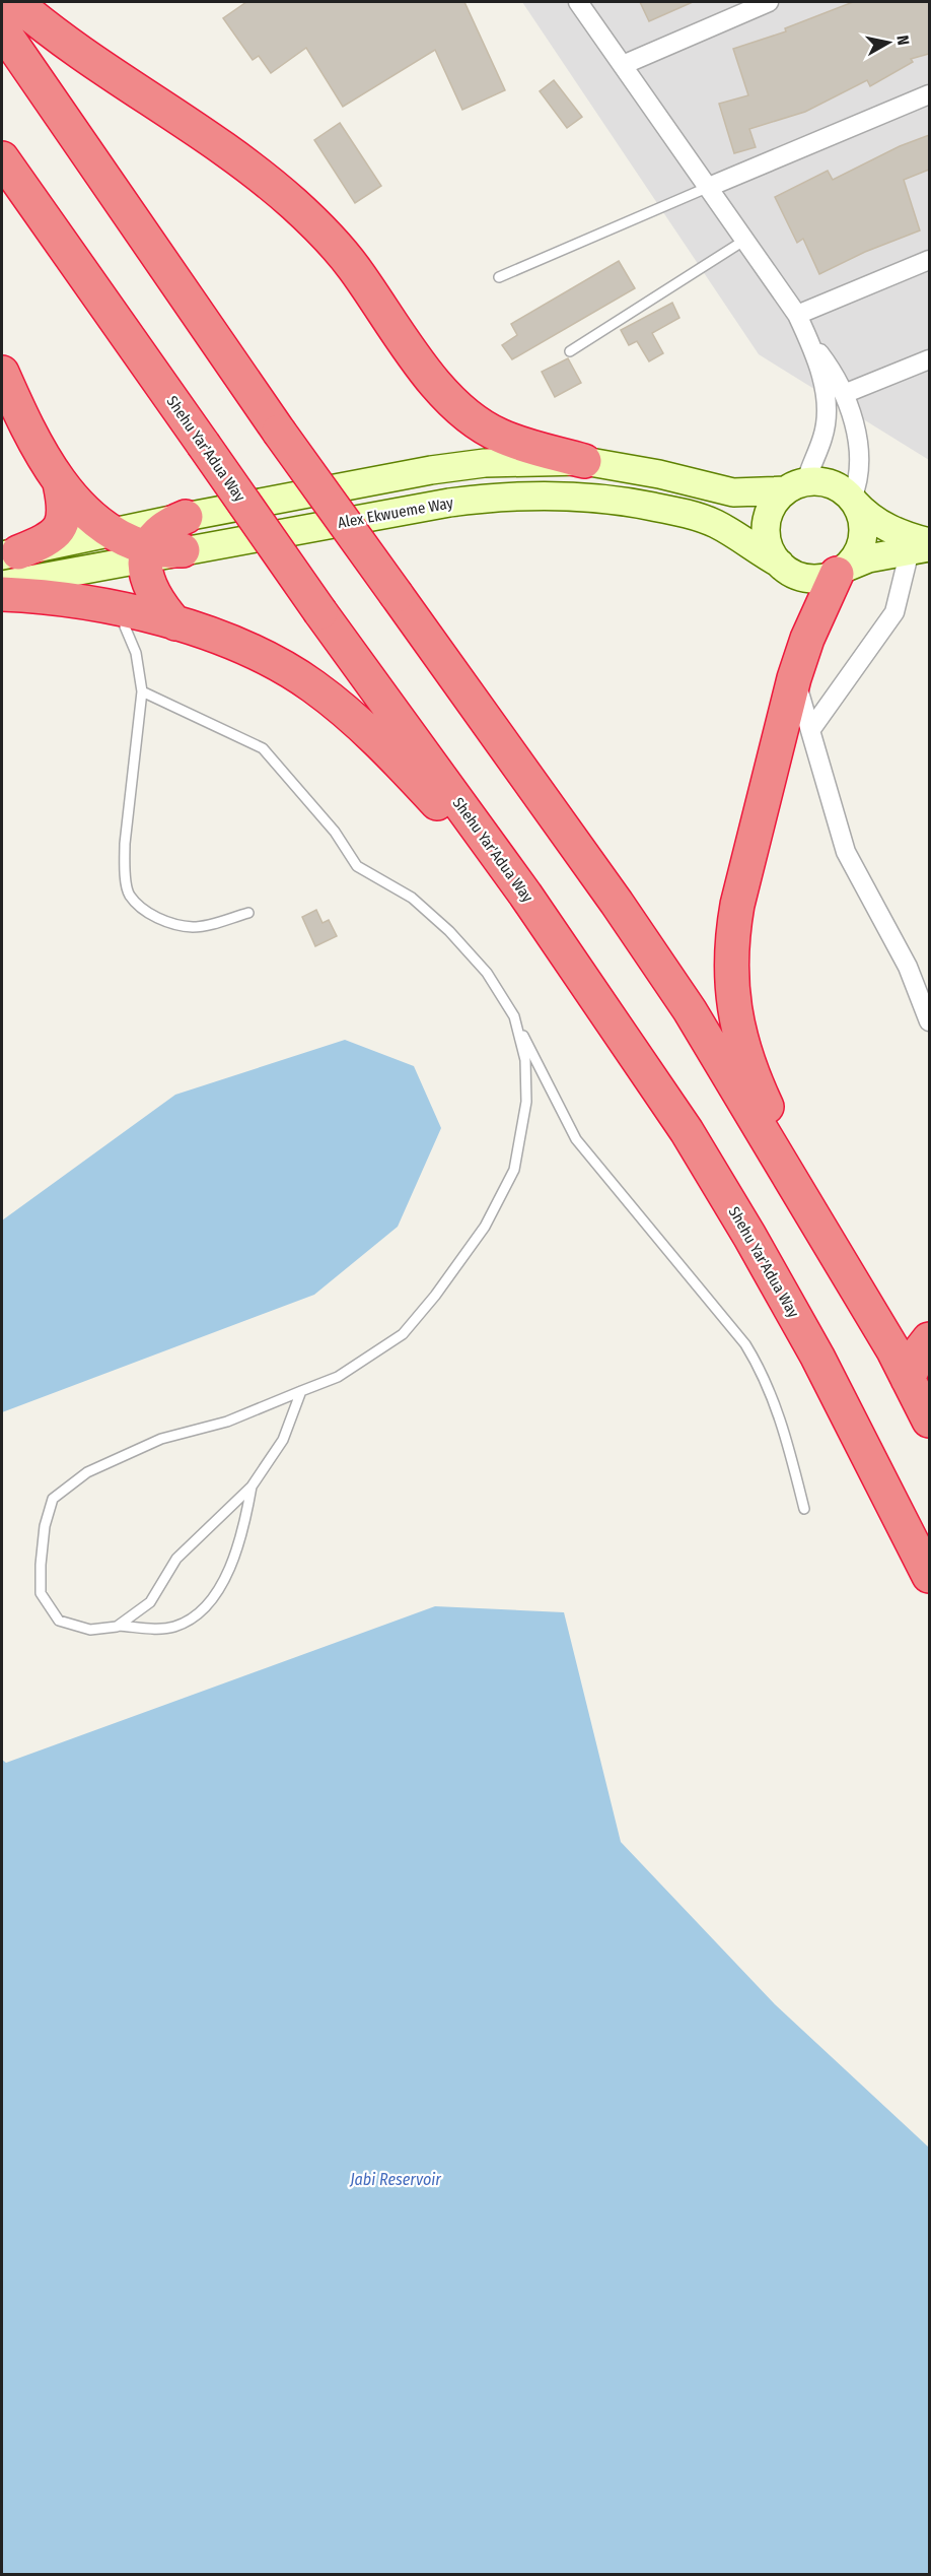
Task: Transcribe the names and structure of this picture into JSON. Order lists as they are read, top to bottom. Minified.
{"streets":{"highway":["Shehu Yar'Adua Way"],"street":["Alex Ekwueme Way"]},"water":["Jabi Reservoir"],"north":"right"}
